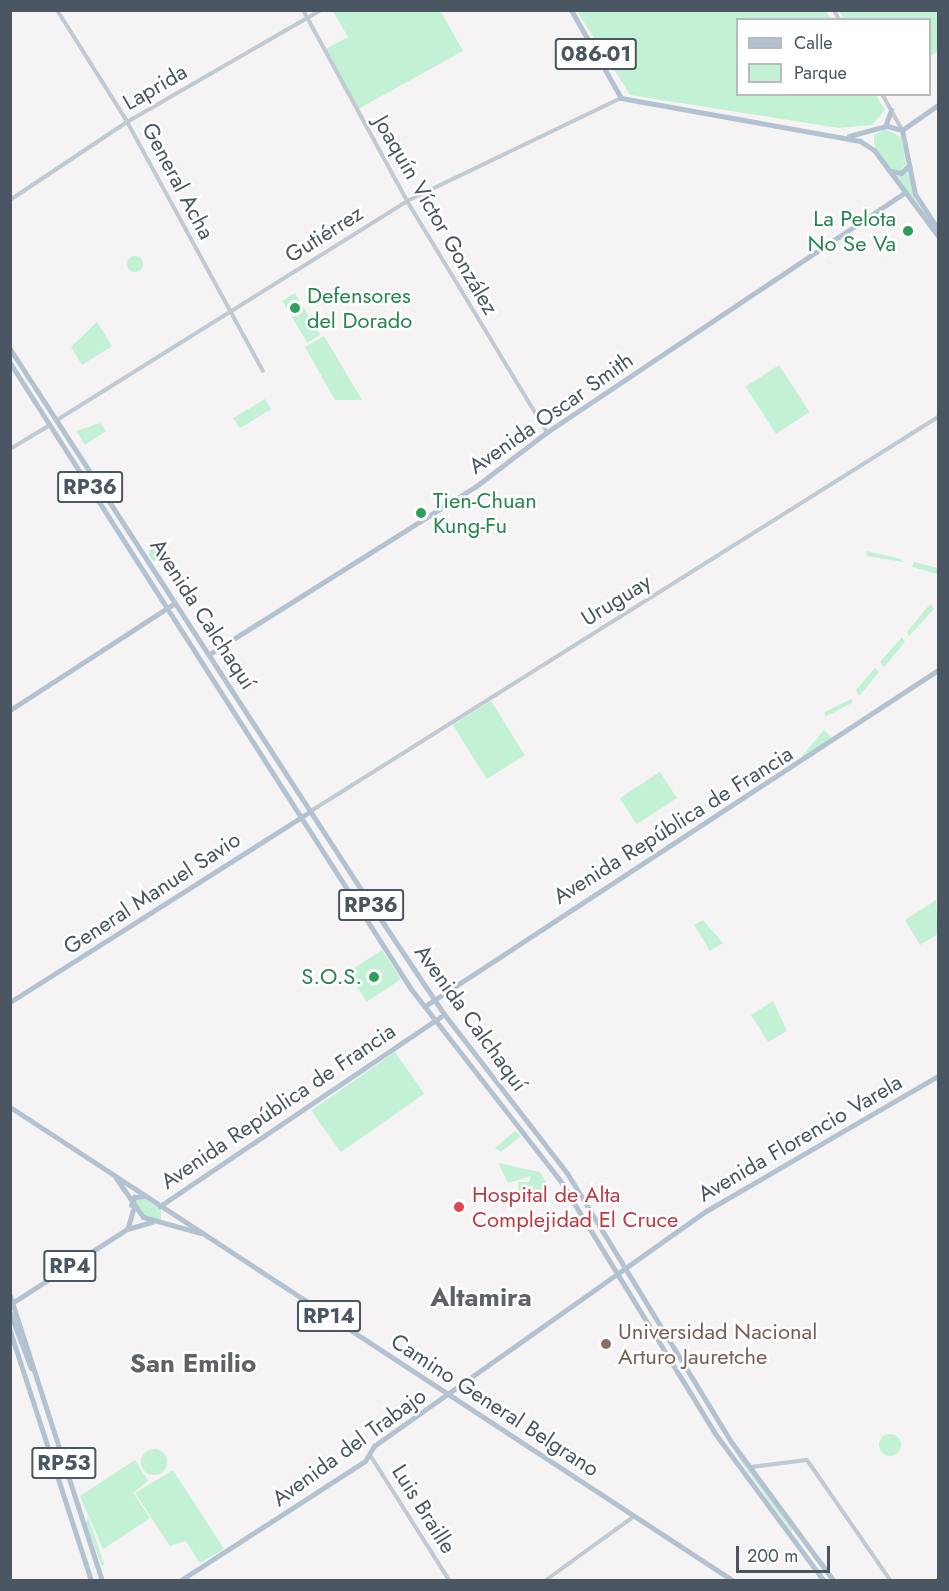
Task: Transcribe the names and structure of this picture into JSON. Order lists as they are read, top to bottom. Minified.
{"streets":{"main road":["086-01","Avenida Oscar Smith","RP36","Avenida Calchaquí","Avenida República de Francia","General Manuel Savio","Avenida Florencio Varela","RP4","RP14","Camino General Belgrano","Avenida del Trabajo","RP53"],"street":["Laprida","General Acha","Joaquín Víctor González","Gutiérrez","Uruguay","Luis Braille"]},"crossings":[["086-01","Gutiérrez"],["Laprida","General Acha"],["Laprida","Joaquín Víctor González"],["General Acha","Gutiérrez"],["Joaquín Víctor González","Gutiérrez"],["Joaquín Víctor González","Avenida Oscar Smith"],["Gutiérrez","Avenida Calchaquí"],["Avenida Oscar Smith","Avenida Calchaquí"],["Uruguay","Avenida Calchaquí"],["Uruguay","General Manuel Savio"],["Avenida Calchaquí","Avenida República de Francia"],["Avenida Calchaquí","General Manuel Savio"],["Avenida Calchaquí","Avenida Florencio Varela"],["Avenida Calchaquí","Avenida del Trabajo"],["Avenida República de Francia","Camino General Belgrano"],["Avenida República de Francia","RP53"],["Avenida Florencio Varela","Avenida del Trabajo"],["Camino General Belgrano","Avenida del Trabajo"],["Avenida del Trabajo","Luis Braille"]],"districts":["Altamira","San Emilio"],"places":["La Pelota No Se Va","Defensores del Dorado","Tien-Chuan Kung-Fu","S.O.S.","Hospital de Alta Complejidad El Cruce","Universidad Nacional Arturo Jauretche"],"legend":["Calle","Parque"],"scale_bar":"200 m"}
